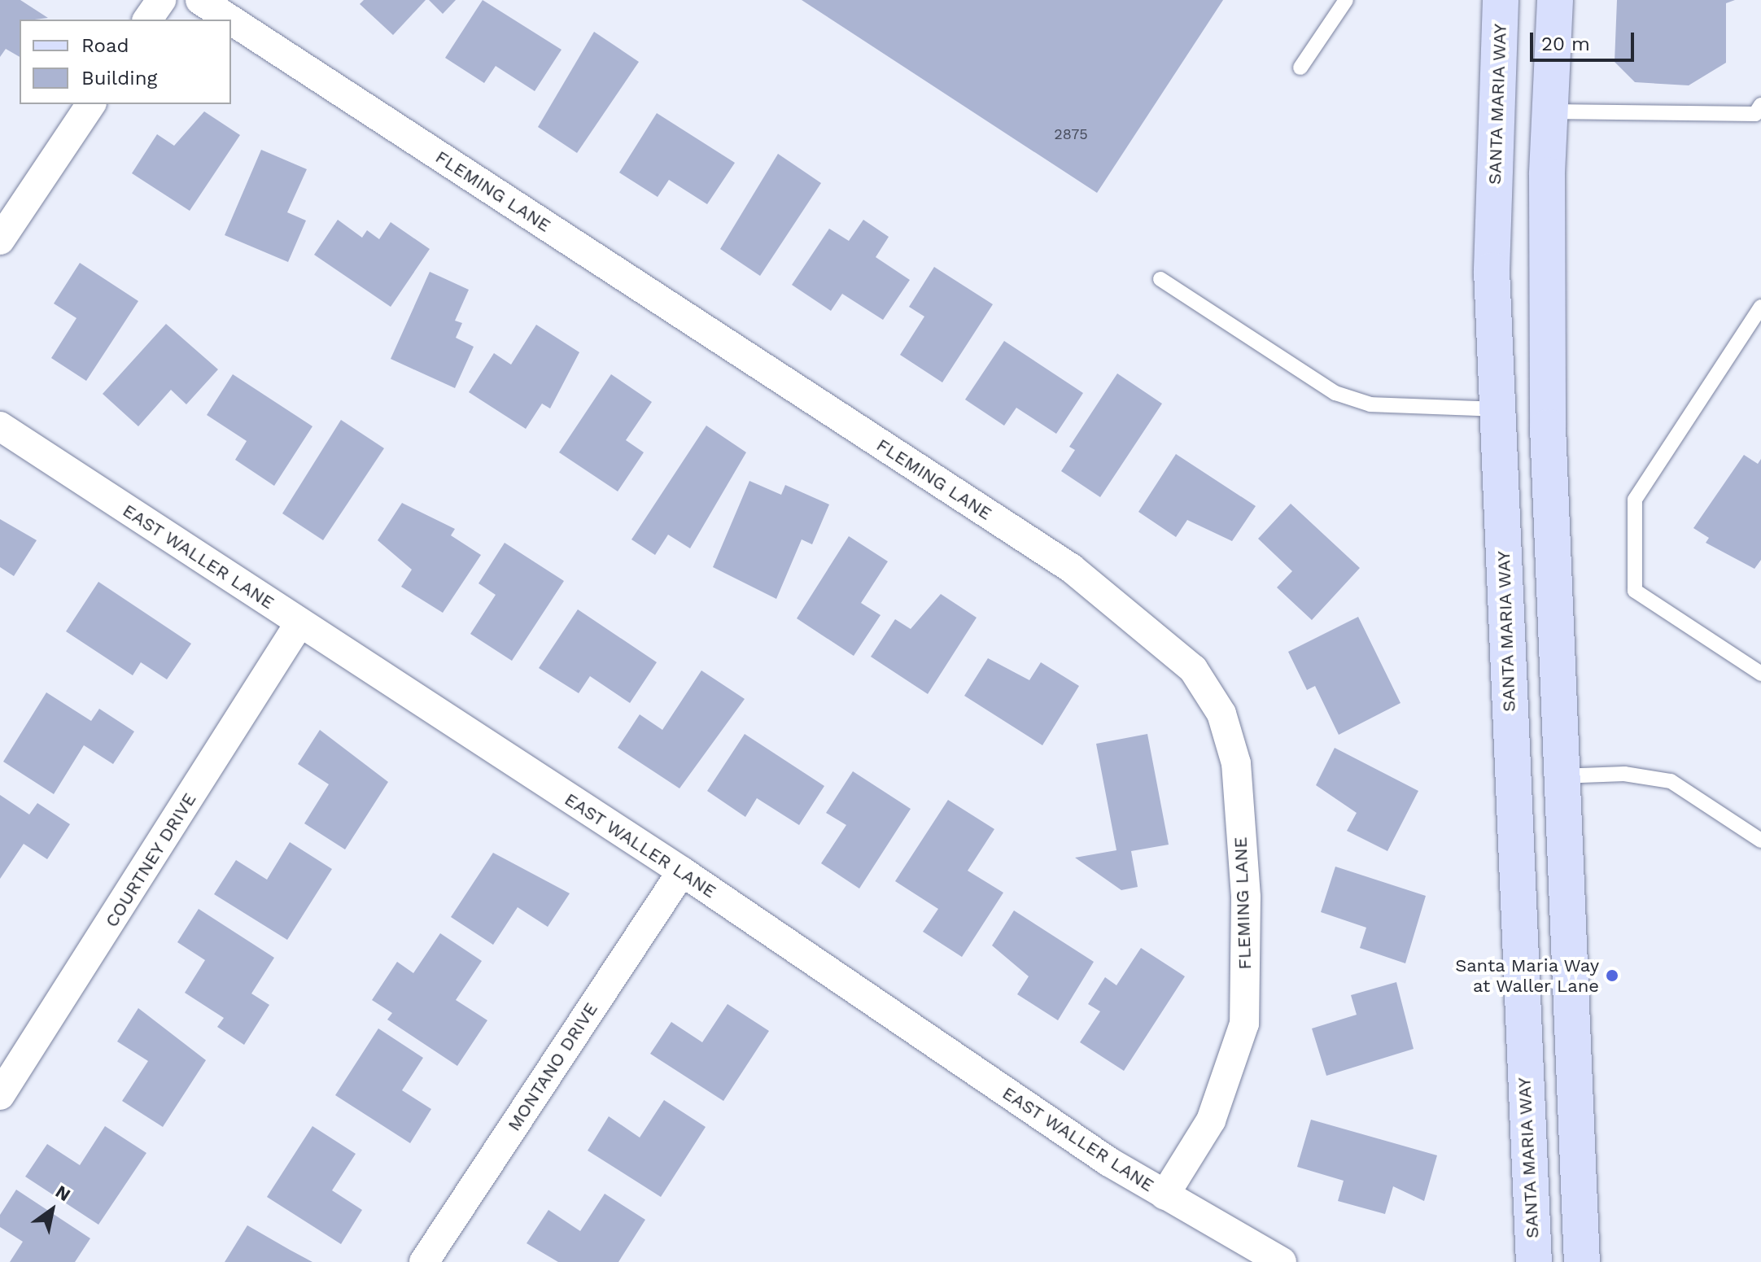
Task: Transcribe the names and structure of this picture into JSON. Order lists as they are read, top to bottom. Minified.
{"streets":{"main road":["SANTA MARIA WAY"],"street":["FLEMING LANE","EAST WALLER LANE","COURTNEY DRIVE","MONTANO DRIVE"]},"crossings":[["FLEMING LANE","EAST WALLER LANE"],["EAST WALLER LANE","COURTNEY DRIVE"],["EAST WALLER LANE","MONTANO DRIVE"]],"places":["Santa Maria Way at Waller Lane"],"house_numbers":["2875"],"legend":["Road","Building"],"scale_bar":"20 m","north":"top right"}
